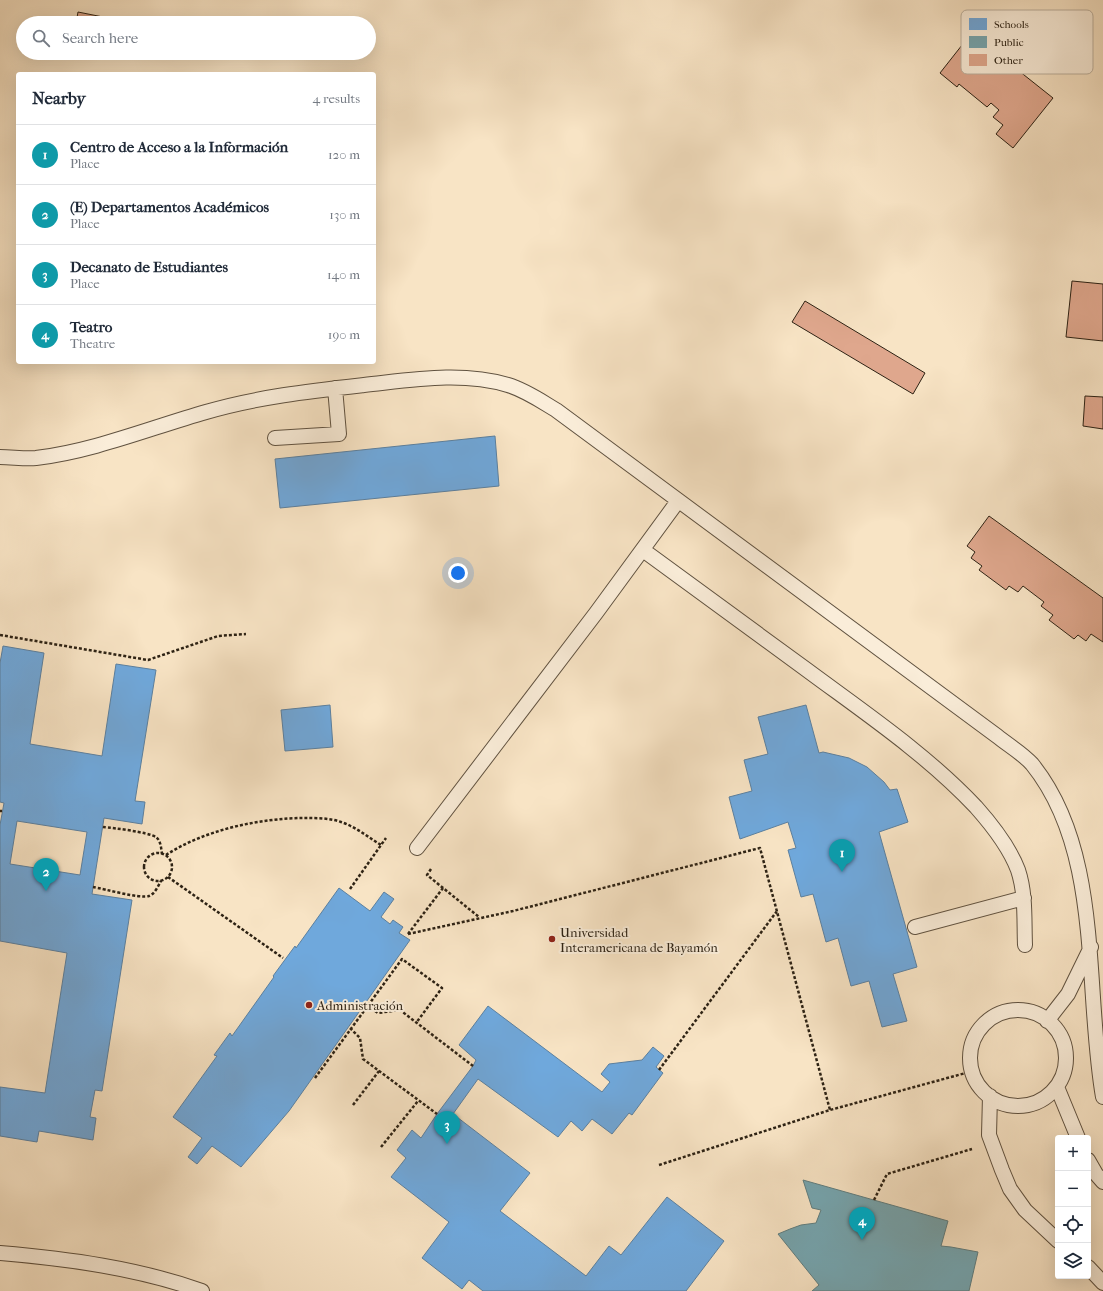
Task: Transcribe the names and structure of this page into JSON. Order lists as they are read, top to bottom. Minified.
{"places":["Universidad Interamericana de Bayamón","Administración"],"legend":["Schools","Public","Other"],"page":{"search":"Search here","heading":["Nearby","4 results"],"list":[{"mark":"1","name":"Centro de Acceso a la Información","note":"Place","value":"120 m"},{"mark":"2","name":"(E) Departamentos Académicos","note":"Place","value":"130 m"},{"mark":"3","name":"Decanato de Estudiantes","note":"Place","value":"140 m"},{"mark":"4","name":"Teatro","note":"Theatre","value":"190 m"}],"pins":["1","2","3","4"],"map_buttons":["+","−"]}}
